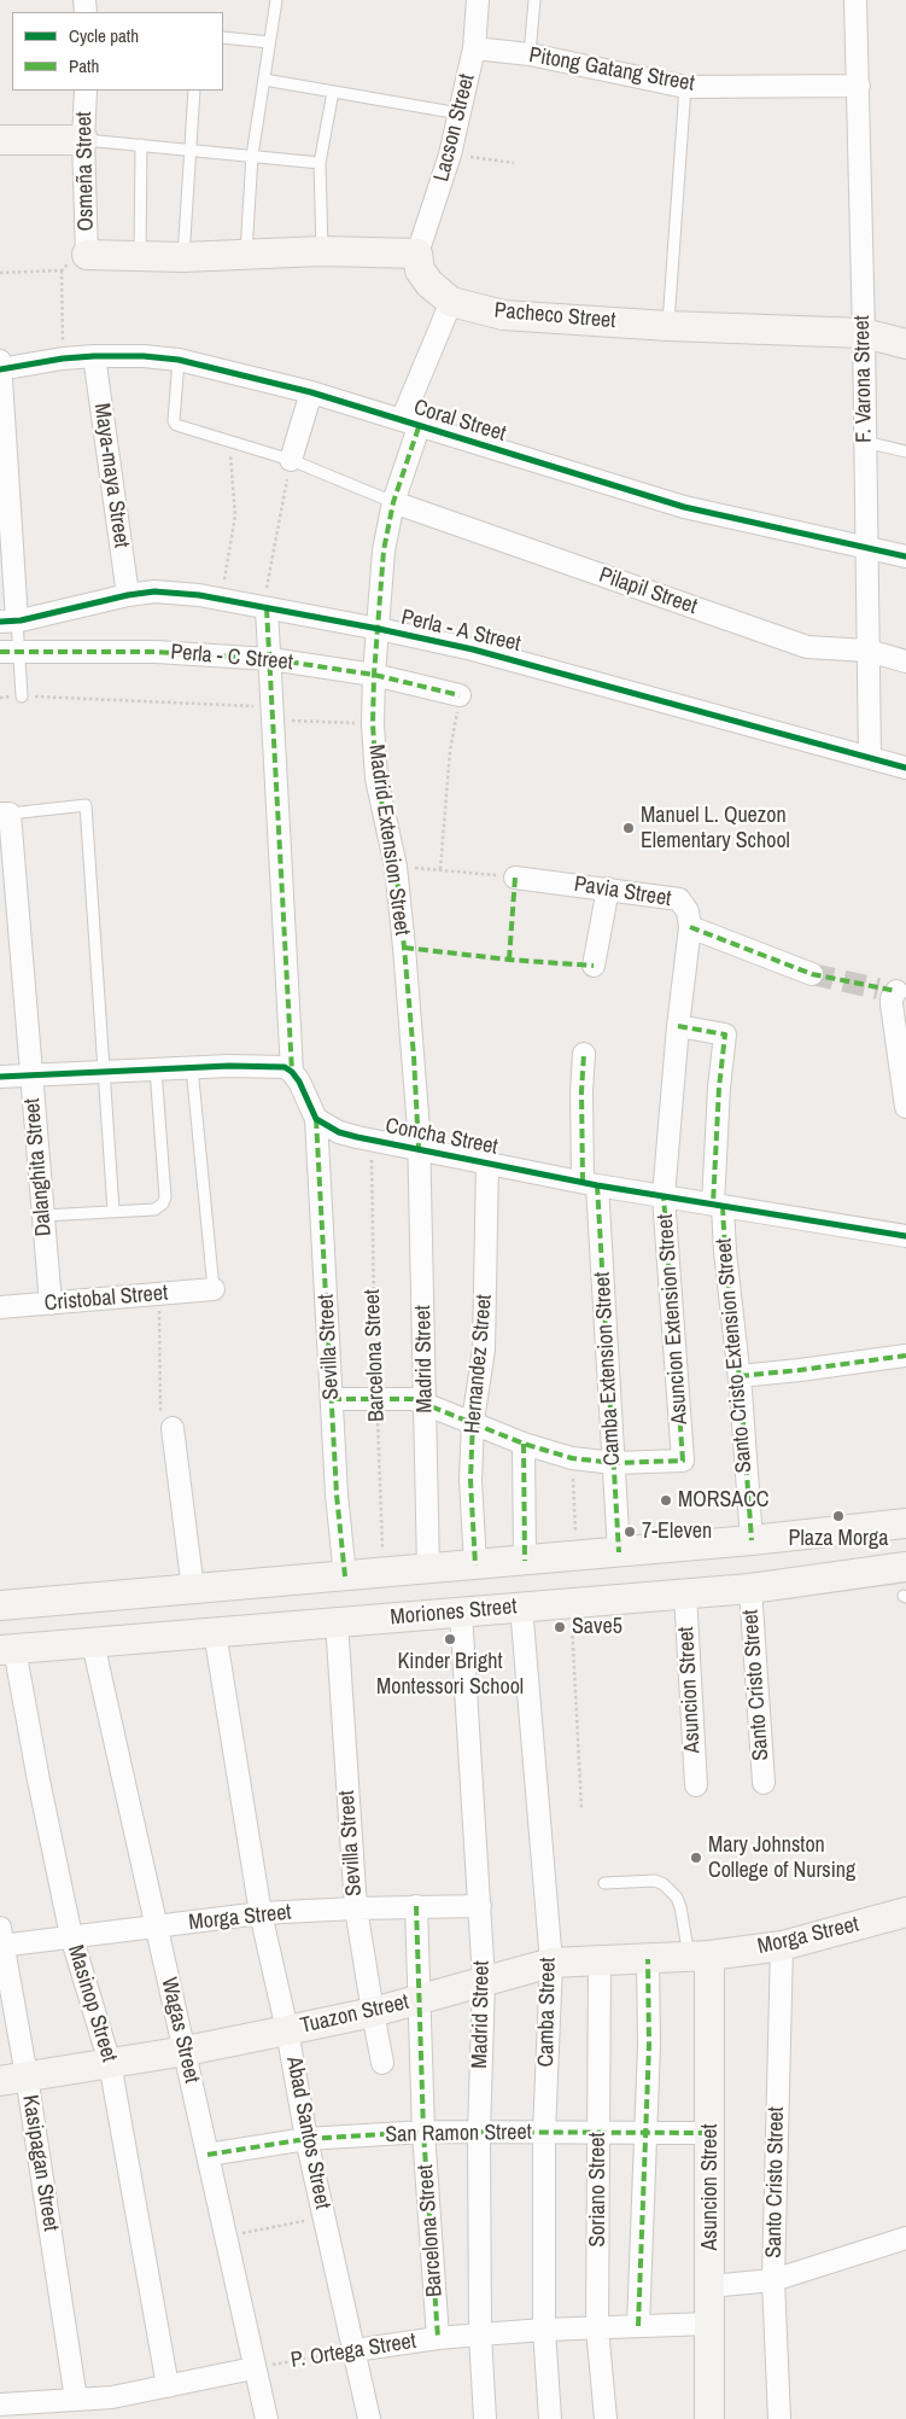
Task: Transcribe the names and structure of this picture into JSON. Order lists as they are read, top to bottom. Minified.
{"streets":{"street":["Pitong Gatang Street","Lacson Street","Osmeña Street","Pacheco Street","F. Varona Street","Coral Street","Maya-maya Street","Pilapil Street","Perla - A Street","Perla - C Street","Madrid Extension Street","Pavia Street","Concha Street","Dalanghita Street","Cristobal Street","Asuncion Extension Street","Sevilla Street","Barcelona Street","Santo Cristo Extension Street","Madrid Street","Hernandez Street","Camba Extension Street","Moriones Street","Santo Cristo Street","Asuncion Street","Morga Street","Masinop Street","Camba Street","Tuazon Street","Wagas Street","Abad Santos Street","San Ramon Street","Kasipagan Street","Soriano Street","P. Ortega Street"]},"crossings":[["Pitong Gatang Street","Lacson Street"],["Pitong Gatang Street","F. Varona Street"],["Lacson Street","Pacheco Street"],["Pacheco Street","F. Varona Street"],["Pacheco Street","Madrid Extension Street"],["F. Varona Street","Coral Street"],["F. Varona Street","Pilapil Street"],["F. Varona Street","Perla - A Street"],["Coral Street","Maya-maya Street"],["Coral Street","Madrid Extension Street"],["Maya-maya Street","Perla - A Street"],["Pilapil Street","Madrid Extension Street"],["Perla - A Street","Madrid Extension Street"],["Perla - C Street","Madrid Extension Street"],["Madrid Extension Street","Concha Street"],["Madrid Extension Street","Madrid Street"],["Pavia Street","Asuncion Extension Street"],["Concha Street","Asuncion Extension Street"],["Concha Street","Sevilla Street"],["Concha Street","Santo Cristo Extension Street"],["Concha Street","Madrid Street"],["Concha Street","Hernandez Street"],["Concha Street","Camba Extension Street"],["Dalanghita Street","Cristobal Street"],["Asuncion Extension Street","Santo Cristo Extension Street"],["Asuncion Extension Street","Camba Extension Street"],["Sevilla Street","Moriones Street"],["Sevilla Street","Morga Street"],["Sevilla Street","Tuazon Street"],["Barcelona Street","Morga Street"],["Barcelona Street","Tuazon Street"],["Barcelona Street","San Ramon Street"],["Barcelona Street","P. Ortega Street"],["Madrid Street","Moriones Street"],["Madrid Street","Morga Street"],["Madrid Street","Tuazon Street"],["Madrid Street","San Ramon Street"],["Madrid Street","P. Ortega Street"],["Moriones Street","Santo Cristo Street"],["Moriones Street","Asuncion Street"],["Moriones Street","Masinop Street"],["Moriones Street","Camba Street"],["Moriones Street","Wagas Street"],["Moriones Street","Abad Santos Street"],["Santo Cristo Street","Morga Street"],["Asuncion Street","Morga Street"],["Asuncion Street","Tuazon Street"],["Asuncion Street","San Ramon Street"],["Asuncion Street","P. Ortega Street"],["Morga Street","Masinop Street"],["Morga Street","Tuazon Street"],["Morga Street","Wagas Street"],["Morga Street","Abad Santos Street"],["Morga Street","Kasipagan Street"],["Masinop Street","Tuazon Street"],["Camba Street","Tuazon Street"],["Camba Street","San Ramon Street"],["Camba Street","P. Ortega Street"],["Tuazon Street","Wagas Street"],["Tuazon Street","Abad Santos Street"],["Tuazon Street","Kasipagan Street"],["Tuazon Street","Soriano Street"],["Wagas Street","San Ramon Street"],["Wagas Street","P. Ortega Street"],["Abad Santos Street","San Ramon Street"],["Abad Santos Street","P. Ortega Street"],["San Ramon Street","Soriano Street"],["Soriano Street","P. Ortega Street"]],"places":["Manuel L. Quezon Elementary School","MORSACC","Plaza Morga","7-Eleven","Save5","Kinder Bright Montessori School","Mary Johnston College of Nursing"],"legend":["Cycle path","Path"]}
